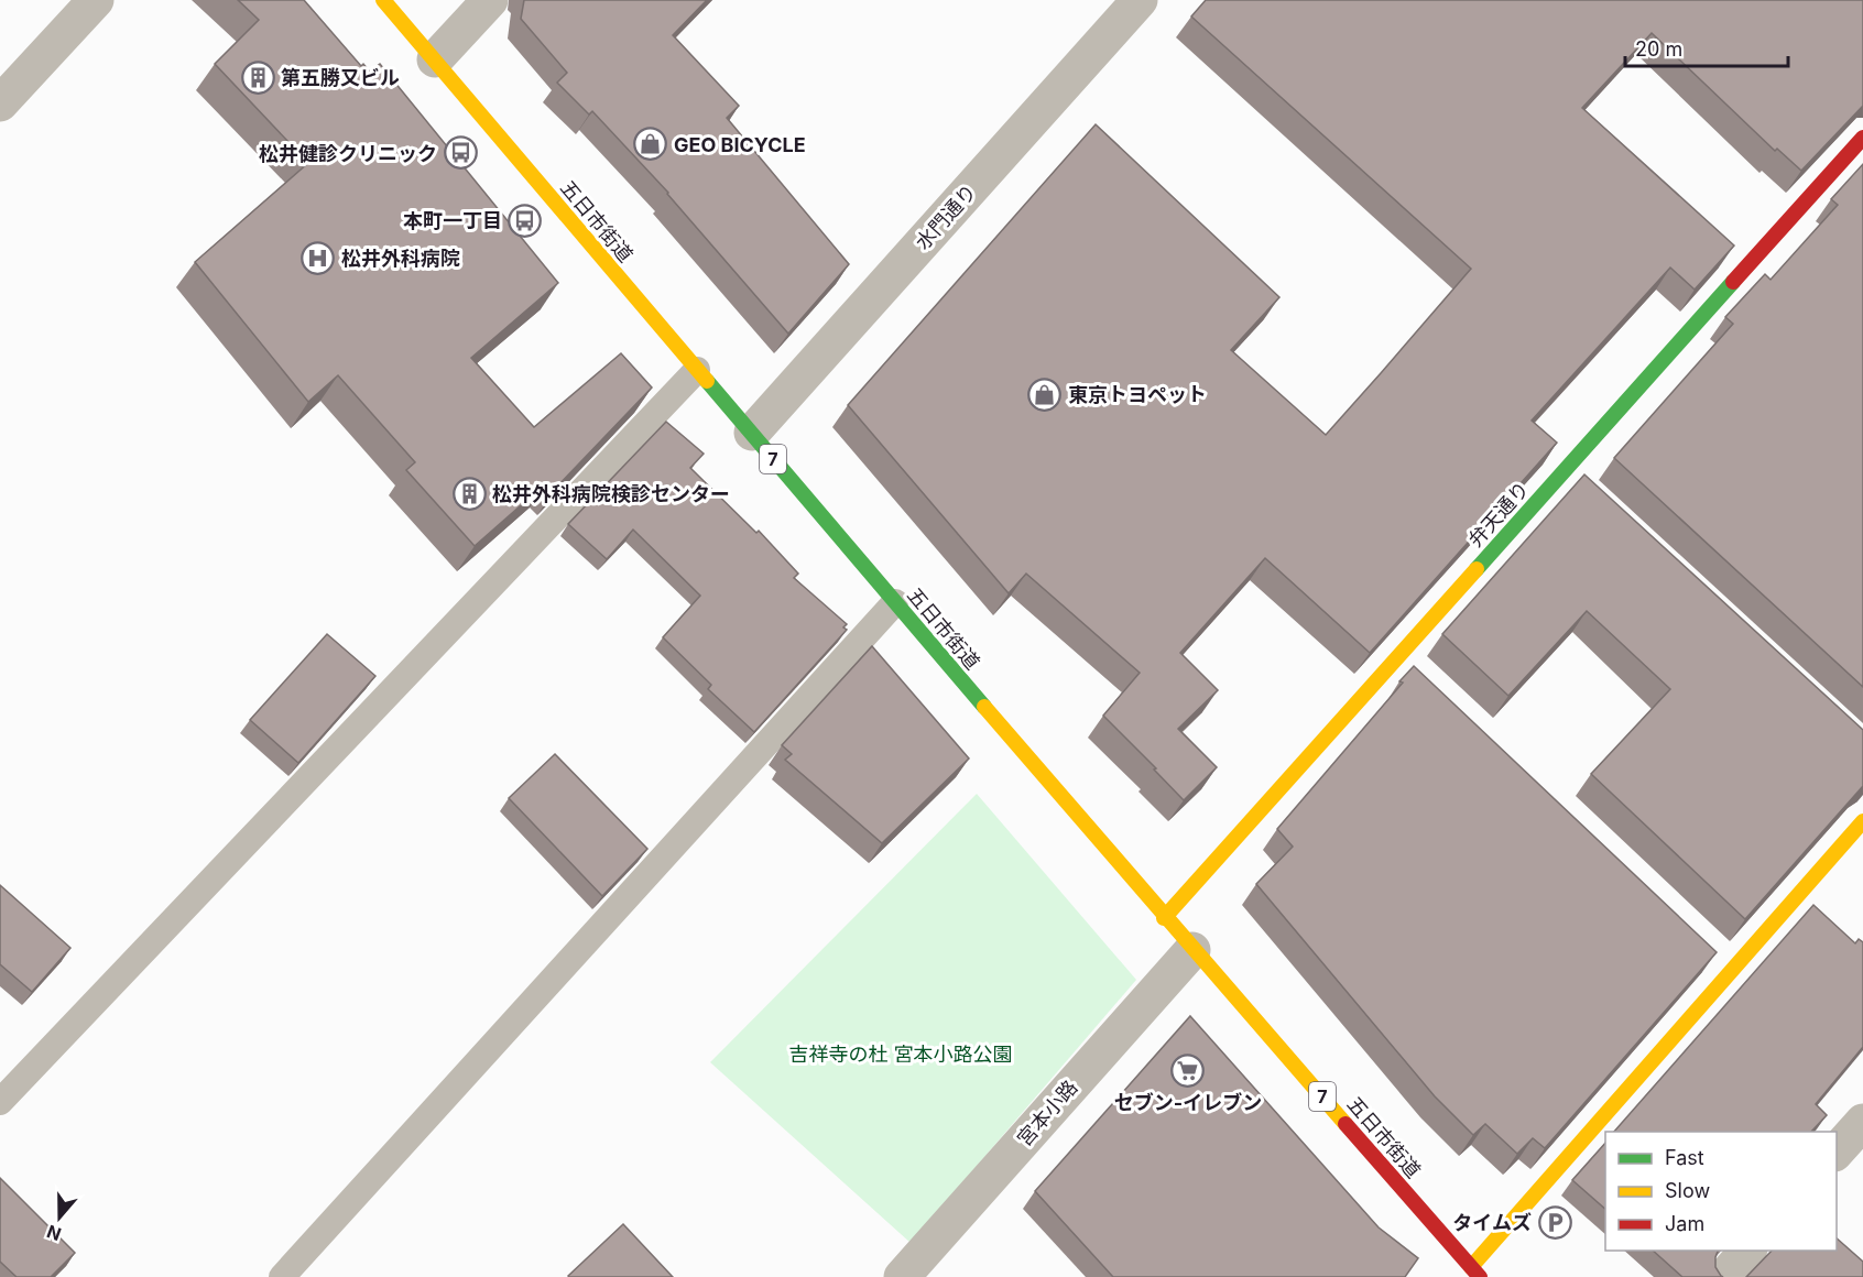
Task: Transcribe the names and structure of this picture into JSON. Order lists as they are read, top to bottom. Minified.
{"streets":{"main road":["五日市街道","7","弁天通り"],"street":["水門通り","宮本小路"]},"crossings":[["水門通り","五日市街道"],["五日市街道","弁天通り"],["五日市街道","宮本小路"]],"parks":["吉祥寺の杜 宮本小路公園"],"places":{"building":["第五勝又ビル","松井外科病院検診センター"],"shop":["GEO BICYCLE","東京トヨペット"],"bus stop":["松井健診クリニック","本町一丁目"],"hospital":["松井外科病院"],"supermarket":["セブン-イレブン"],"parking":["タイムズ"]},"legend":["Fast","Slow","Jam"],"scale_bar":"20 m","north":"bottom"}
